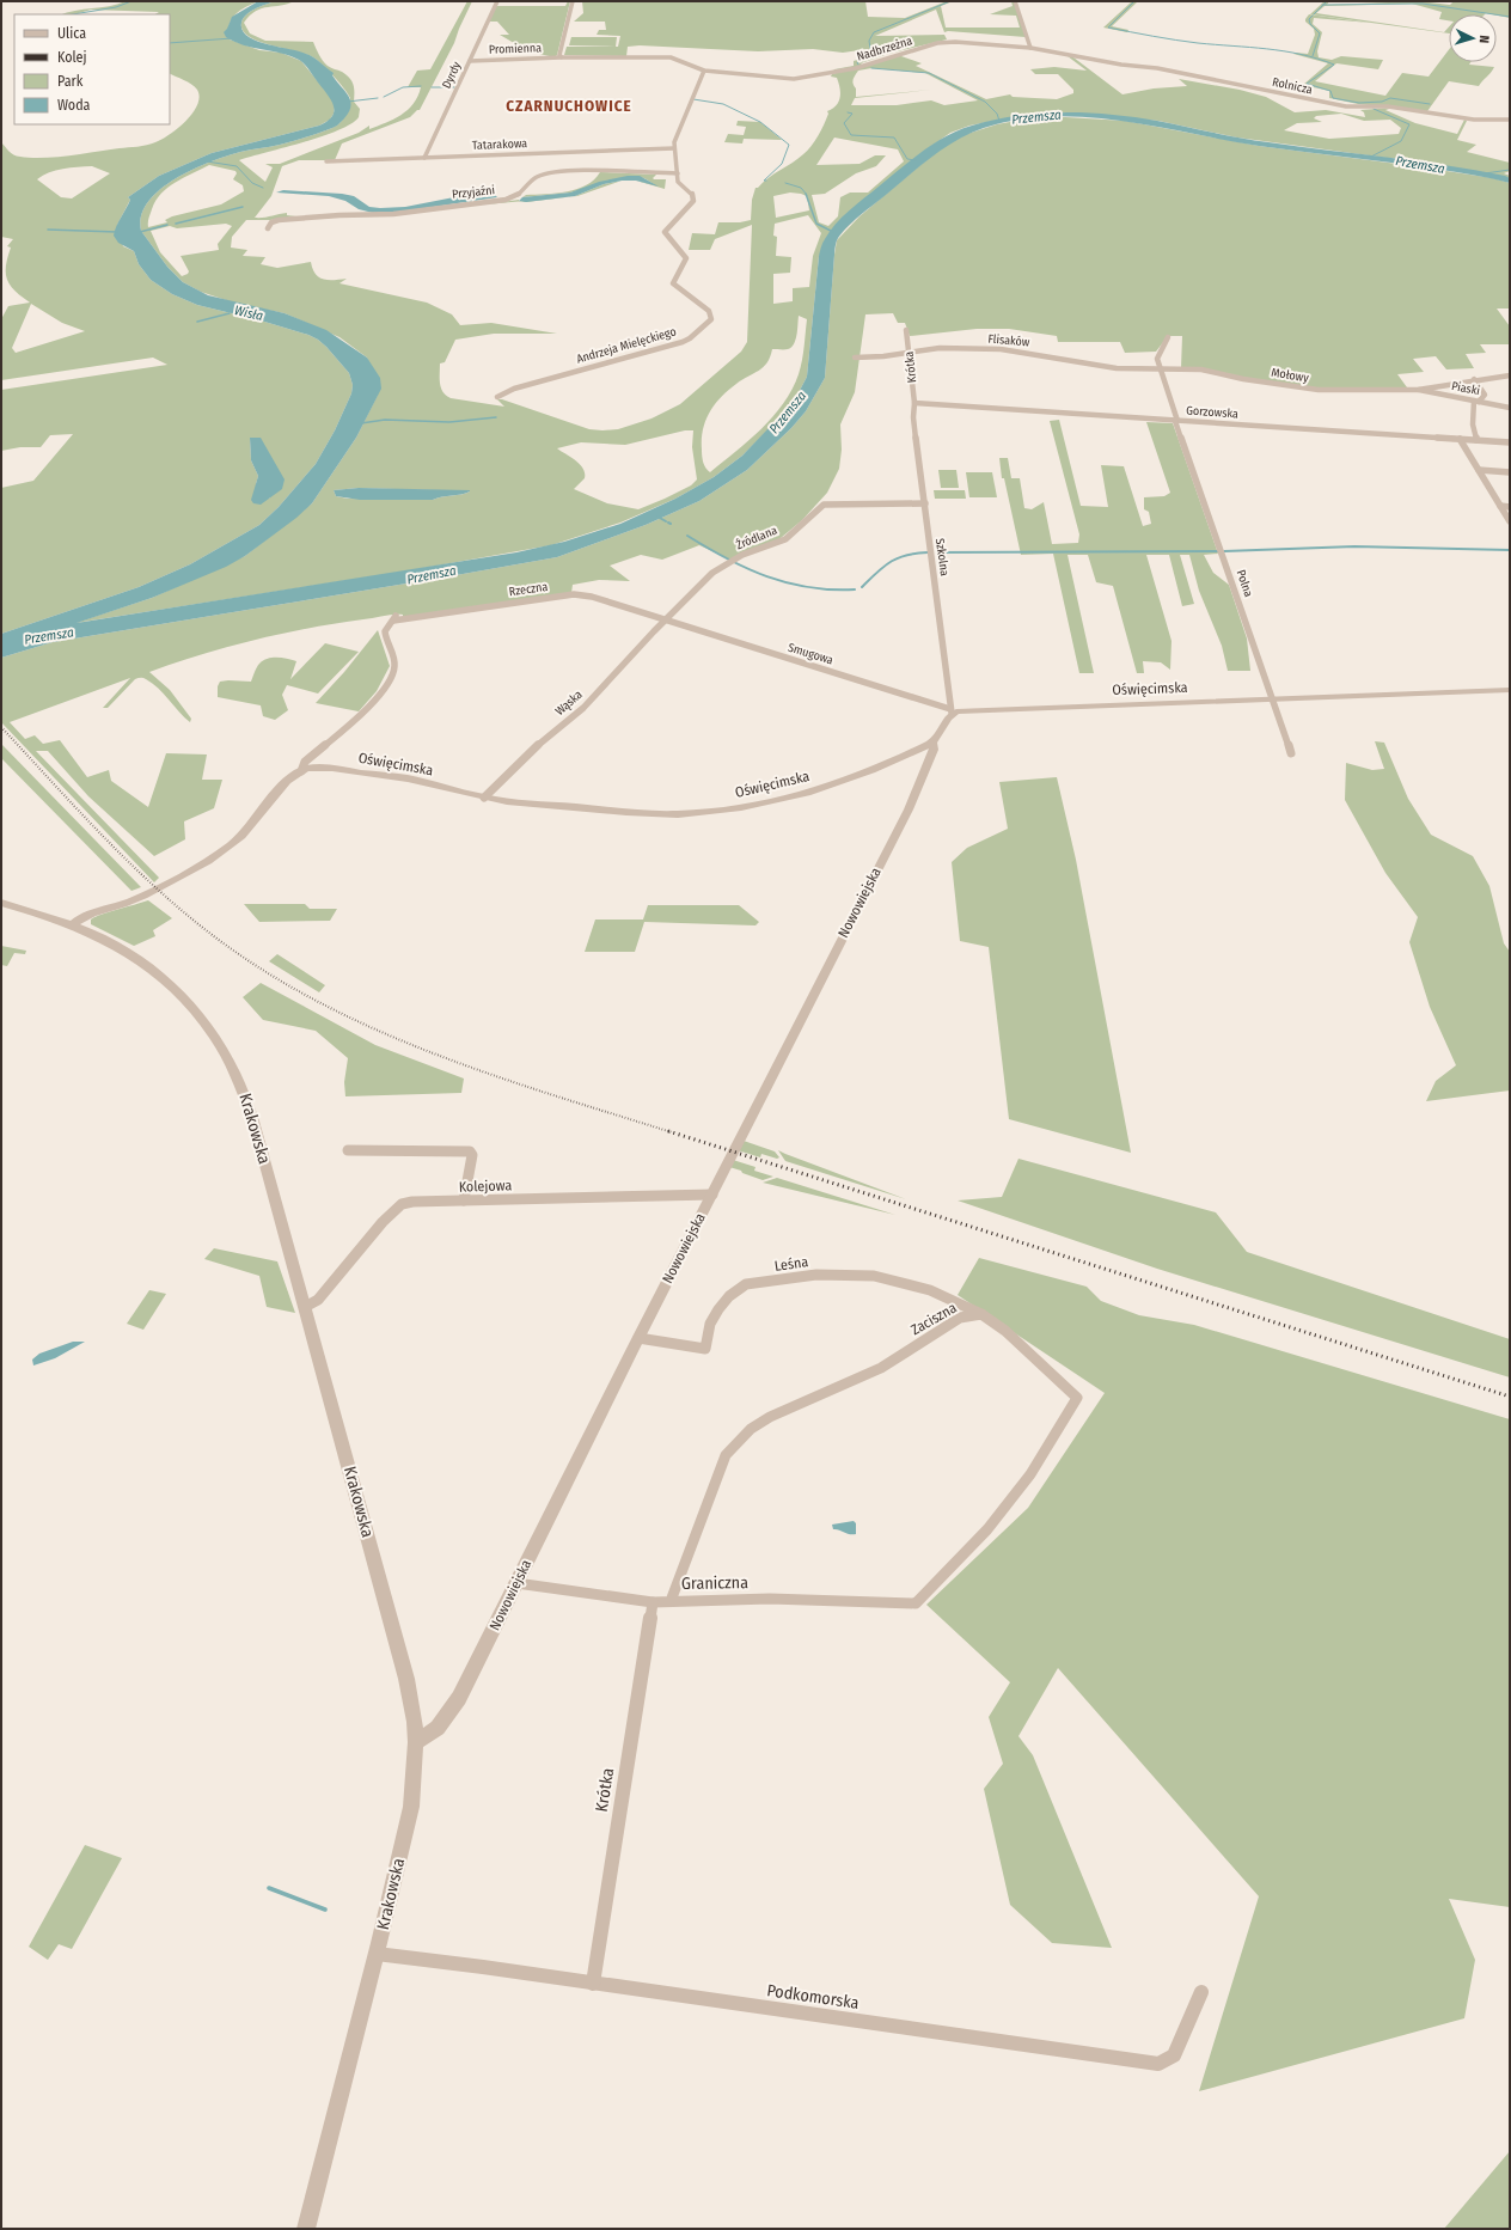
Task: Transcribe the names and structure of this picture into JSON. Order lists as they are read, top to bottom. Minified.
{"streets":{"street":["Promienna","Nadbrzeżna","Dyrdy","Rolnicza","Tatarakowa","Przyjaźni","Flisaków","Andrzeja Mielęckiego","Krótka","Mołowy","Piaski","Gorzowska","Źródlana","Szkolna","Polna","Rzeczna","Smugowa","Oświęcimska","Wąska","Nowowiejska","Krakowska","Kolejowa","Leśna","Zaciszna","Graniczna","Podkomorska"]},"crossings":[["Promienna","Dyrdy"],["Nadbrzeżna","Rolnicza"],["Nadbrzeżna","Andrzeja Mielęckiego"],["Dyrdy","Tatarakowa"],["Tatarakowa","Andrzeja Mielęckiego"],["Przyjaźni","Andrzeja Mielęckiego"],["Flisaków","Krótka"],["Flisaków","Mołowy"],["Flisaków","Polna"],["Krótka","Gorzowska"],["Krótka","Szkolna"],["Krótka","Graniczna"],["Krótka","Podkomorska"],["Mołowy","Piaski"],["Mołowy","Polna"],["Gorzowska","Szkolna"],["Gorzowska","Polna"],["Źródlana","Szkolna"],["Źródlana","Rzeczna"],["Źródlana","Smugowa"],["Źródlana","Wąska"],["Szkolna","Smugowa"],["Szkolna","Oświęcimska"],["Polna","Oświęcimska"],["Rzeczna","Smugowa"],["Rzeczna","Oświęcimska"],["Rzeczna","Wąska"],["Smugowa","Oświęcimska"],["Smugowa","Wąska"],["Oświęcimska","Wąska"],["Oświęcimska","Nowowiejska"],["Nowowiejska","Krakowska"],["Nowowiejska","Kolejowa"],["Nowowiejska","Leśna"],["Nowowiejska","Graniczna"],["Krakowska","Kolejowa"],["Krakowska","Podkomorska"],["Leśna","Zaciszna"],["Leśna","Graniczna"],["Zaciszna","Graniczna"]],"districts":["CZARNUCHOWICE"],"water":["Przemsza","Wisła"],"legend":["Ulica","Kolej","Park","Woda"],"north":"right"}
